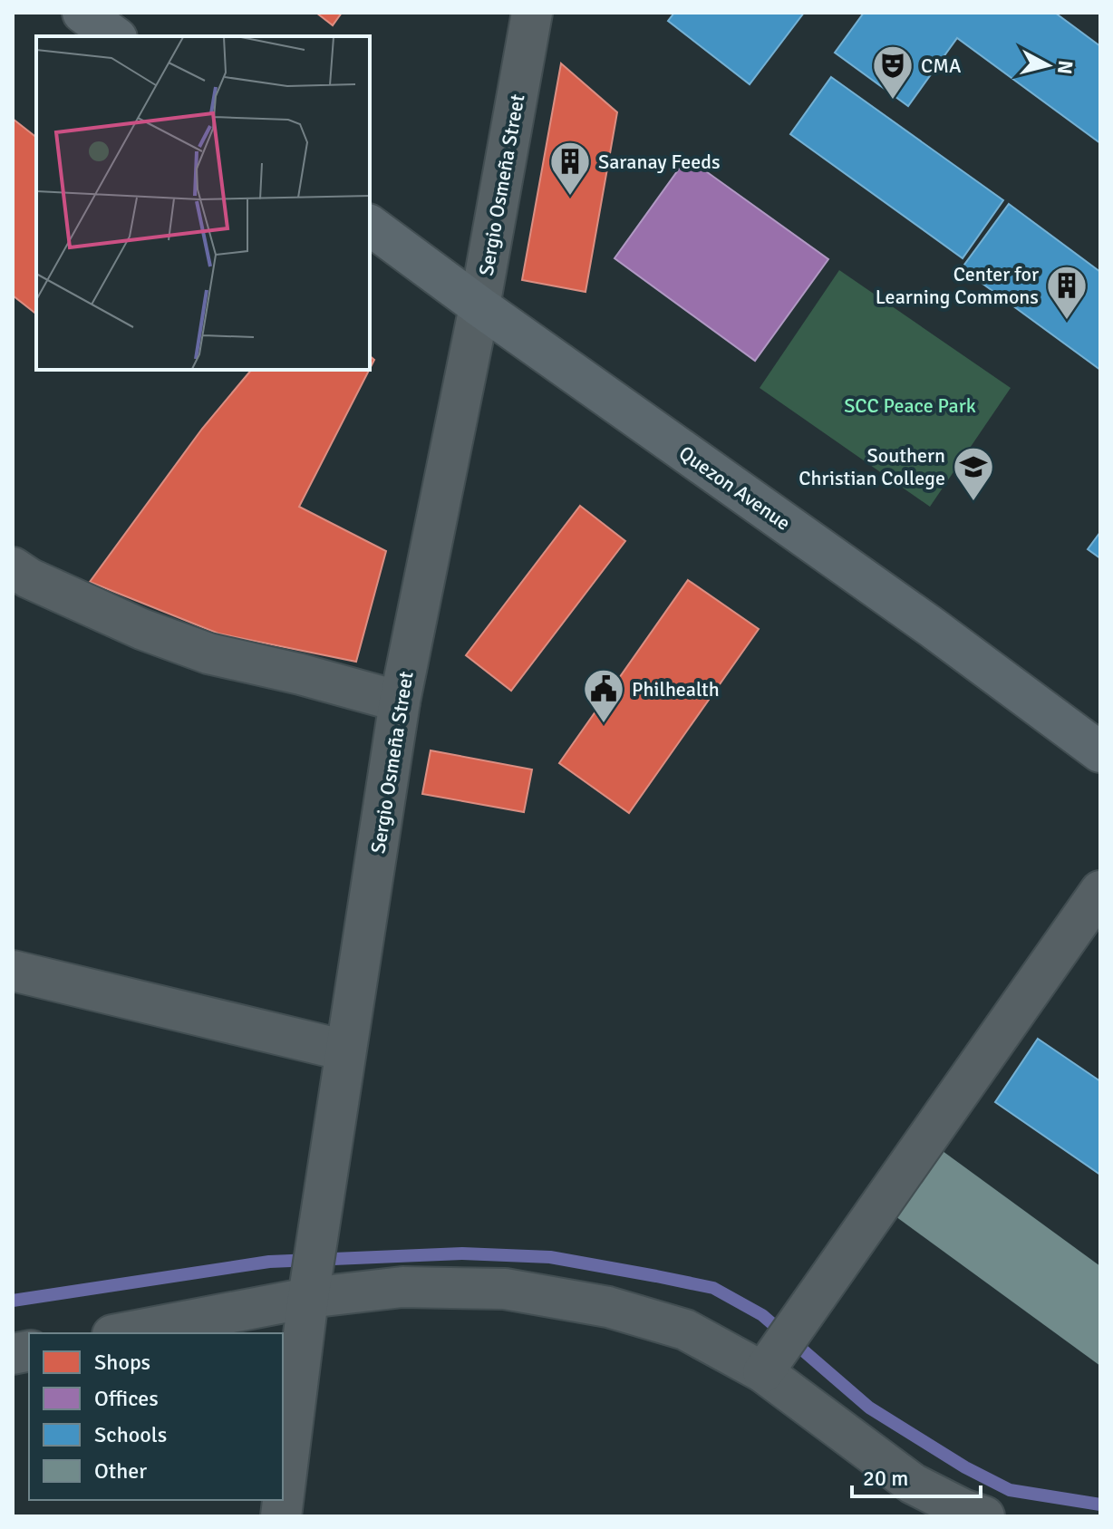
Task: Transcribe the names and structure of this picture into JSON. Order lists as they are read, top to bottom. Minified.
{"streets":{"main road":["Quezon Avenue"],"street":["Sergio Osmeña Street"]},"crossings":[["Sergio Osmeña Street","Quezon Avenue"]],"parks":["SCC Peace Park"],"places":{"theatre":["CMA"],"building":["Saranay Feeds","Center for Learning Commons"],"school or university":["Southern Christian College"],"public building":["Philhealth"]},"legend":["Shops","Offices","Schools","Other"],"scale_bar":"20 m","north":"right"}
